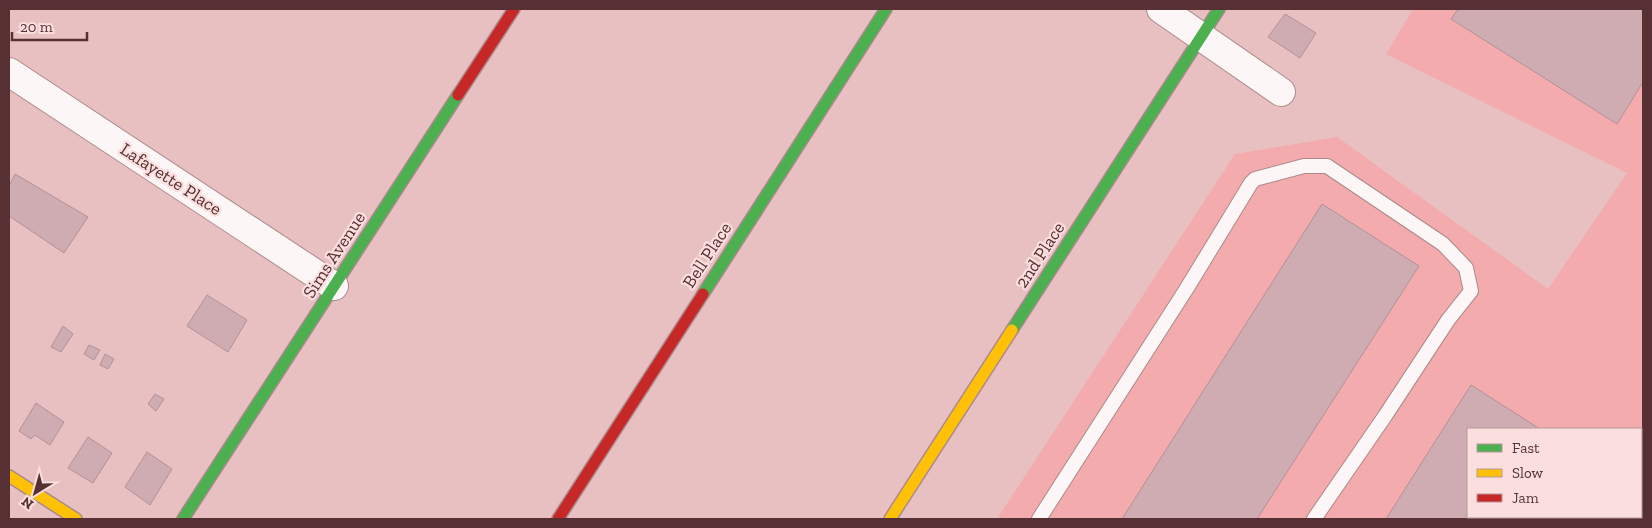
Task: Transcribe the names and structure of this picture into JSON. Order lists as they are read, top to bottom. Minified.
{"streets":{"street":["Lafayette Place","Sims Avenue","Bell Place","2nd Place"]},"crossings":[["Lafayette Place","Sims Avenue"]],"legend":["Fast","Slow","Jam"],"scale_bar":"20 m","north":"bottom left"}
